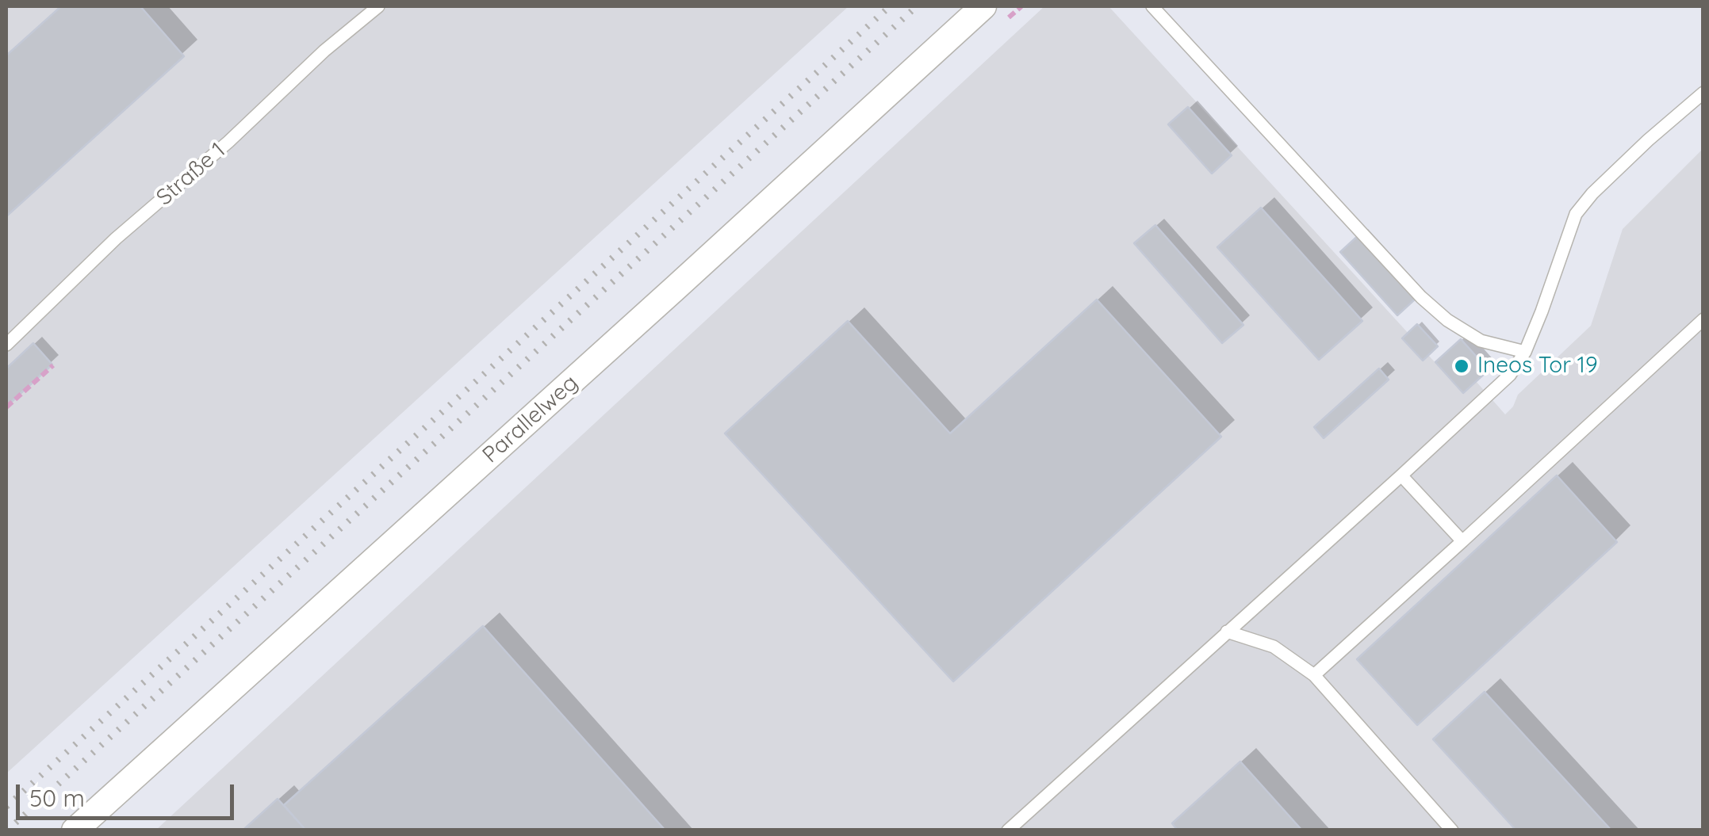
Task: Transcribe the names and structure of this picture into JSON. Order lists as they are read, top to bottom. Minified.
{"streets":{"street":["Parallelweg"],"lane":["Straße 1"]},"places":["Ineos Tor 19"],"scale_bar":"50 m"}
